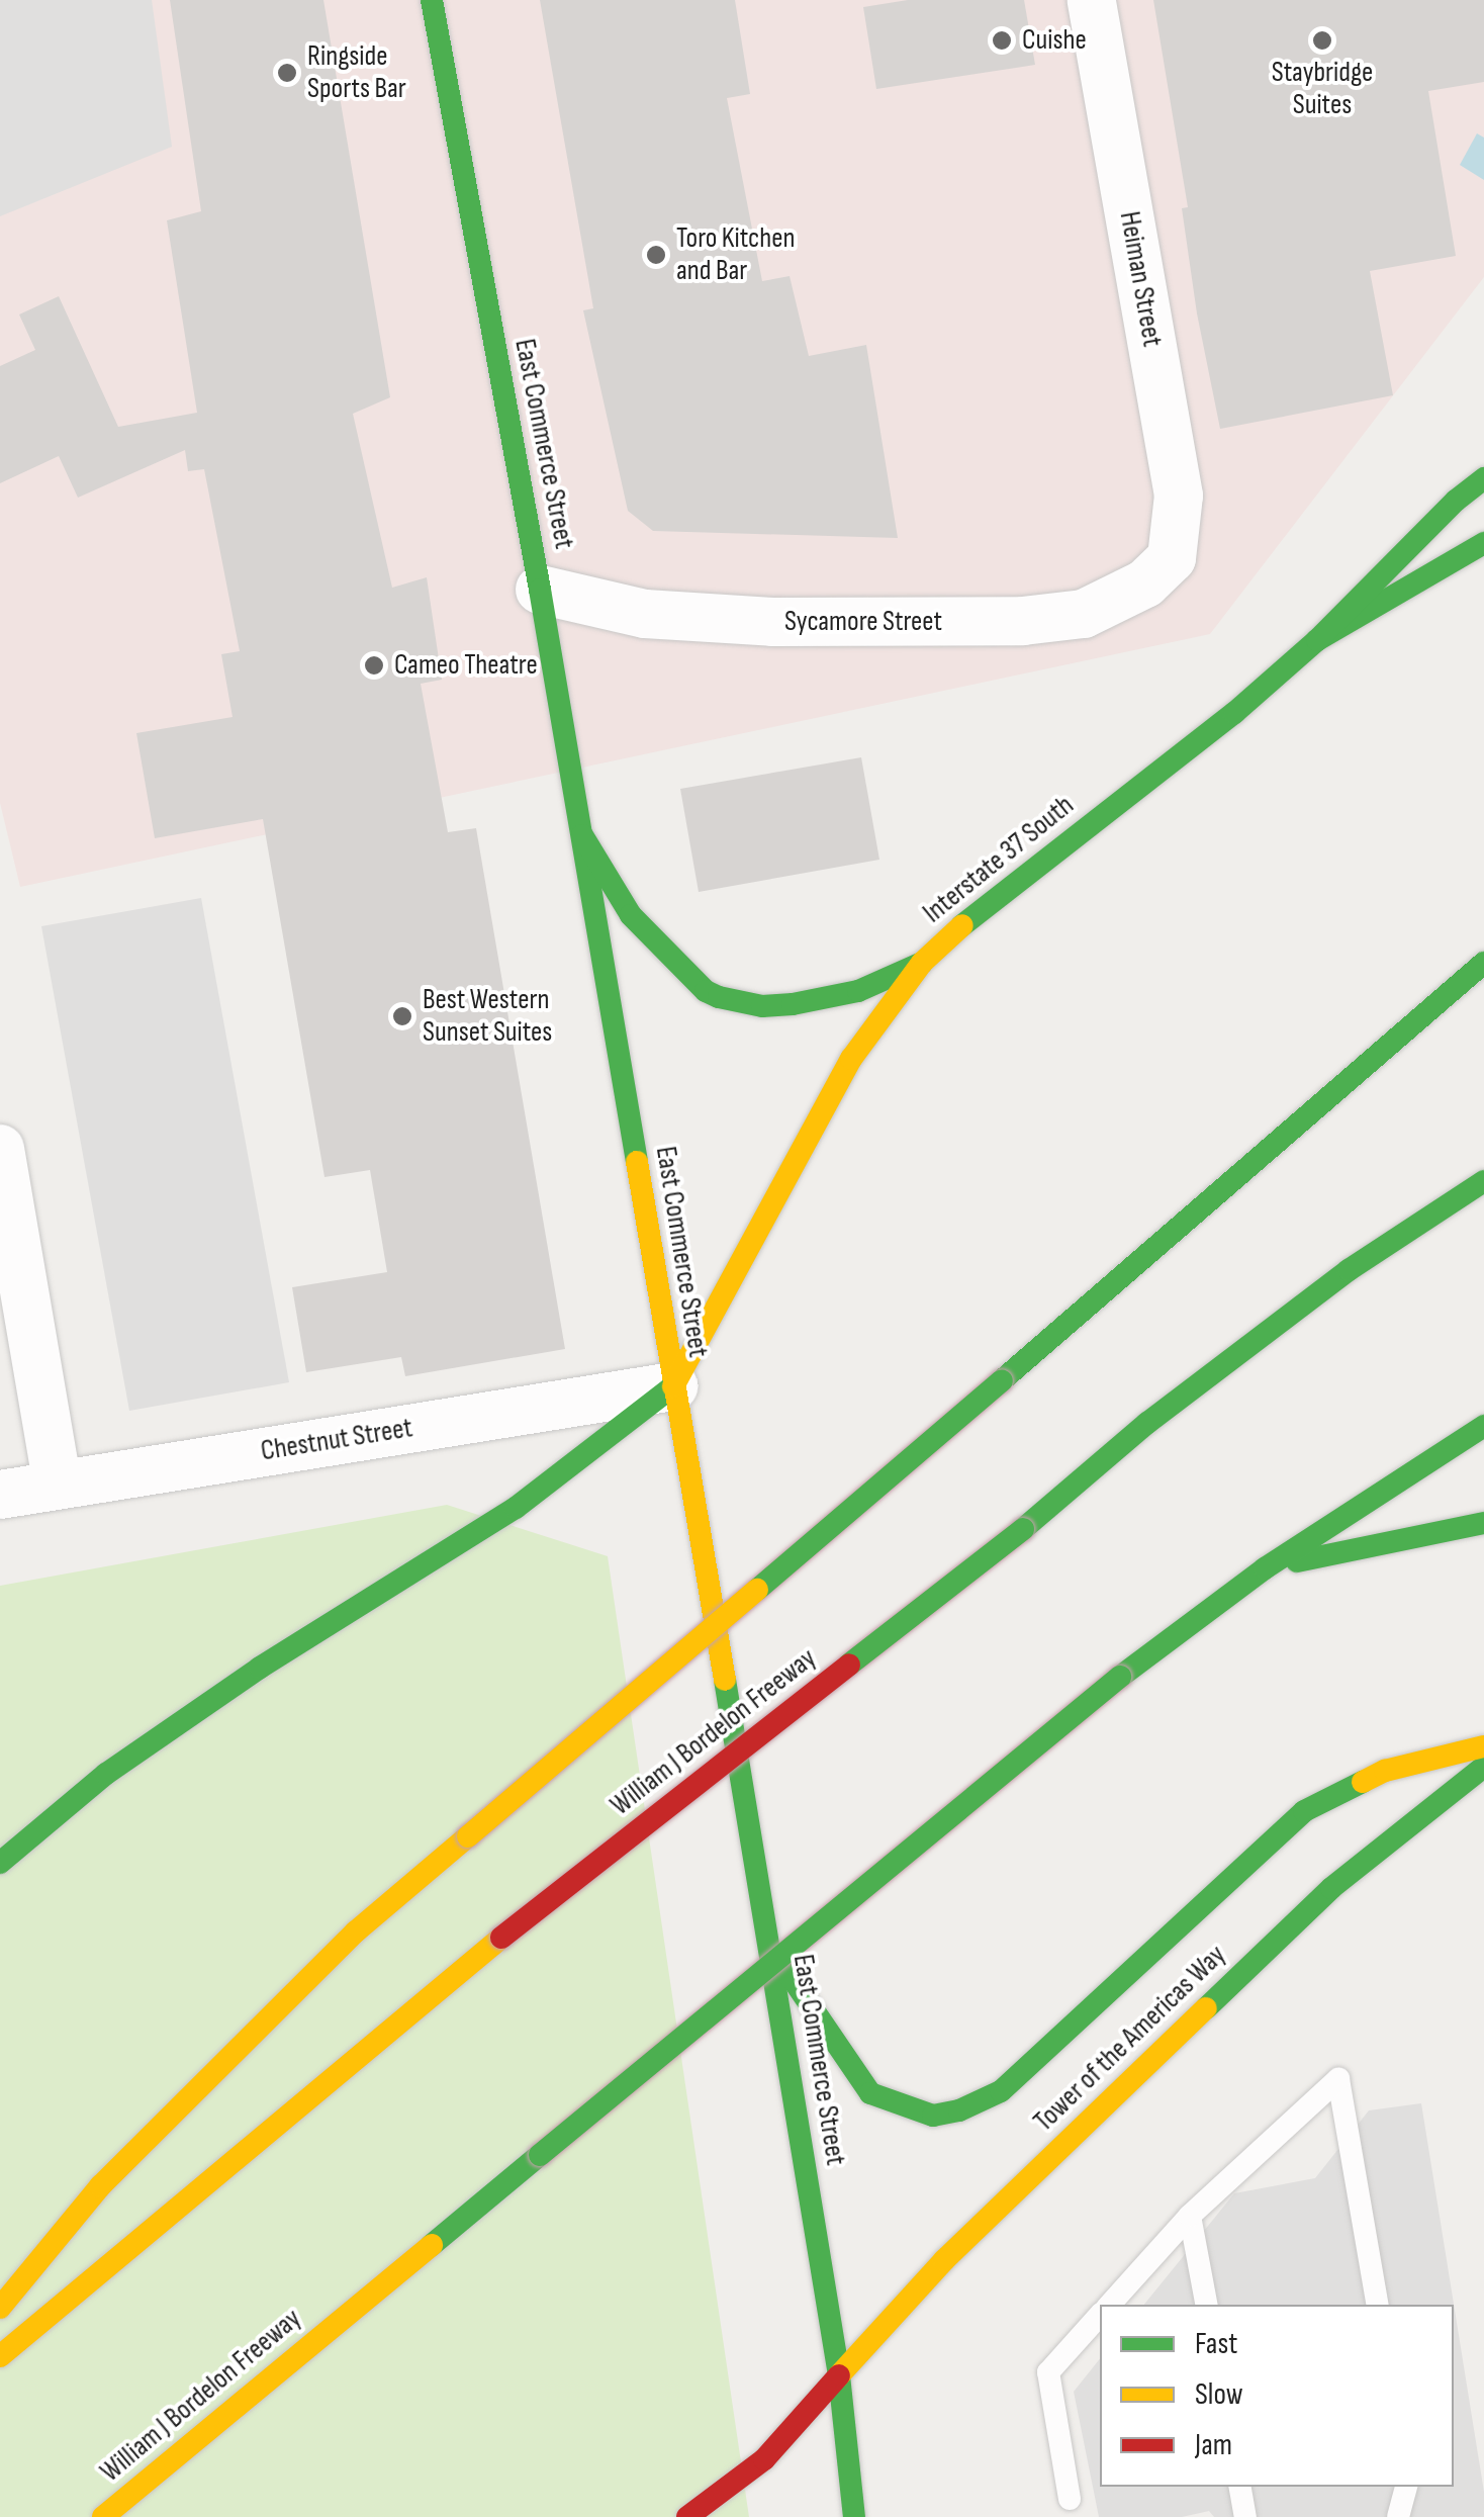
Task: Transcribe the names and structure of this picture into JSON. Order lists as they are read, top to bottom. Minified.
{"streets":{"main road":["East Commerce Street","Interstate 37 South","William J Bordelon Freeway","Tower of the Americas Way"],"street":["Heiman Street","Sycamore Street","Chestnut Street"]},"crossings":[["Heiman Street","Sycamore Street"],["East Commerce Street","Sycamore Street"],["East Commerce Street","Interstate 37 South"],["East Commerce Street","Chestnut Street"],["East Commerce Street","Tower of the Americas Way"],["Interstate 37 South","Chestnut Street"]],"places":["Cuishe","Staybridge Suites","Ringside Sports Bar","Toro Kitchen and Bar","Cameo Theatre","Best Western Sunset Suites"],"legend":["Fast","Slow","Jam"]}
